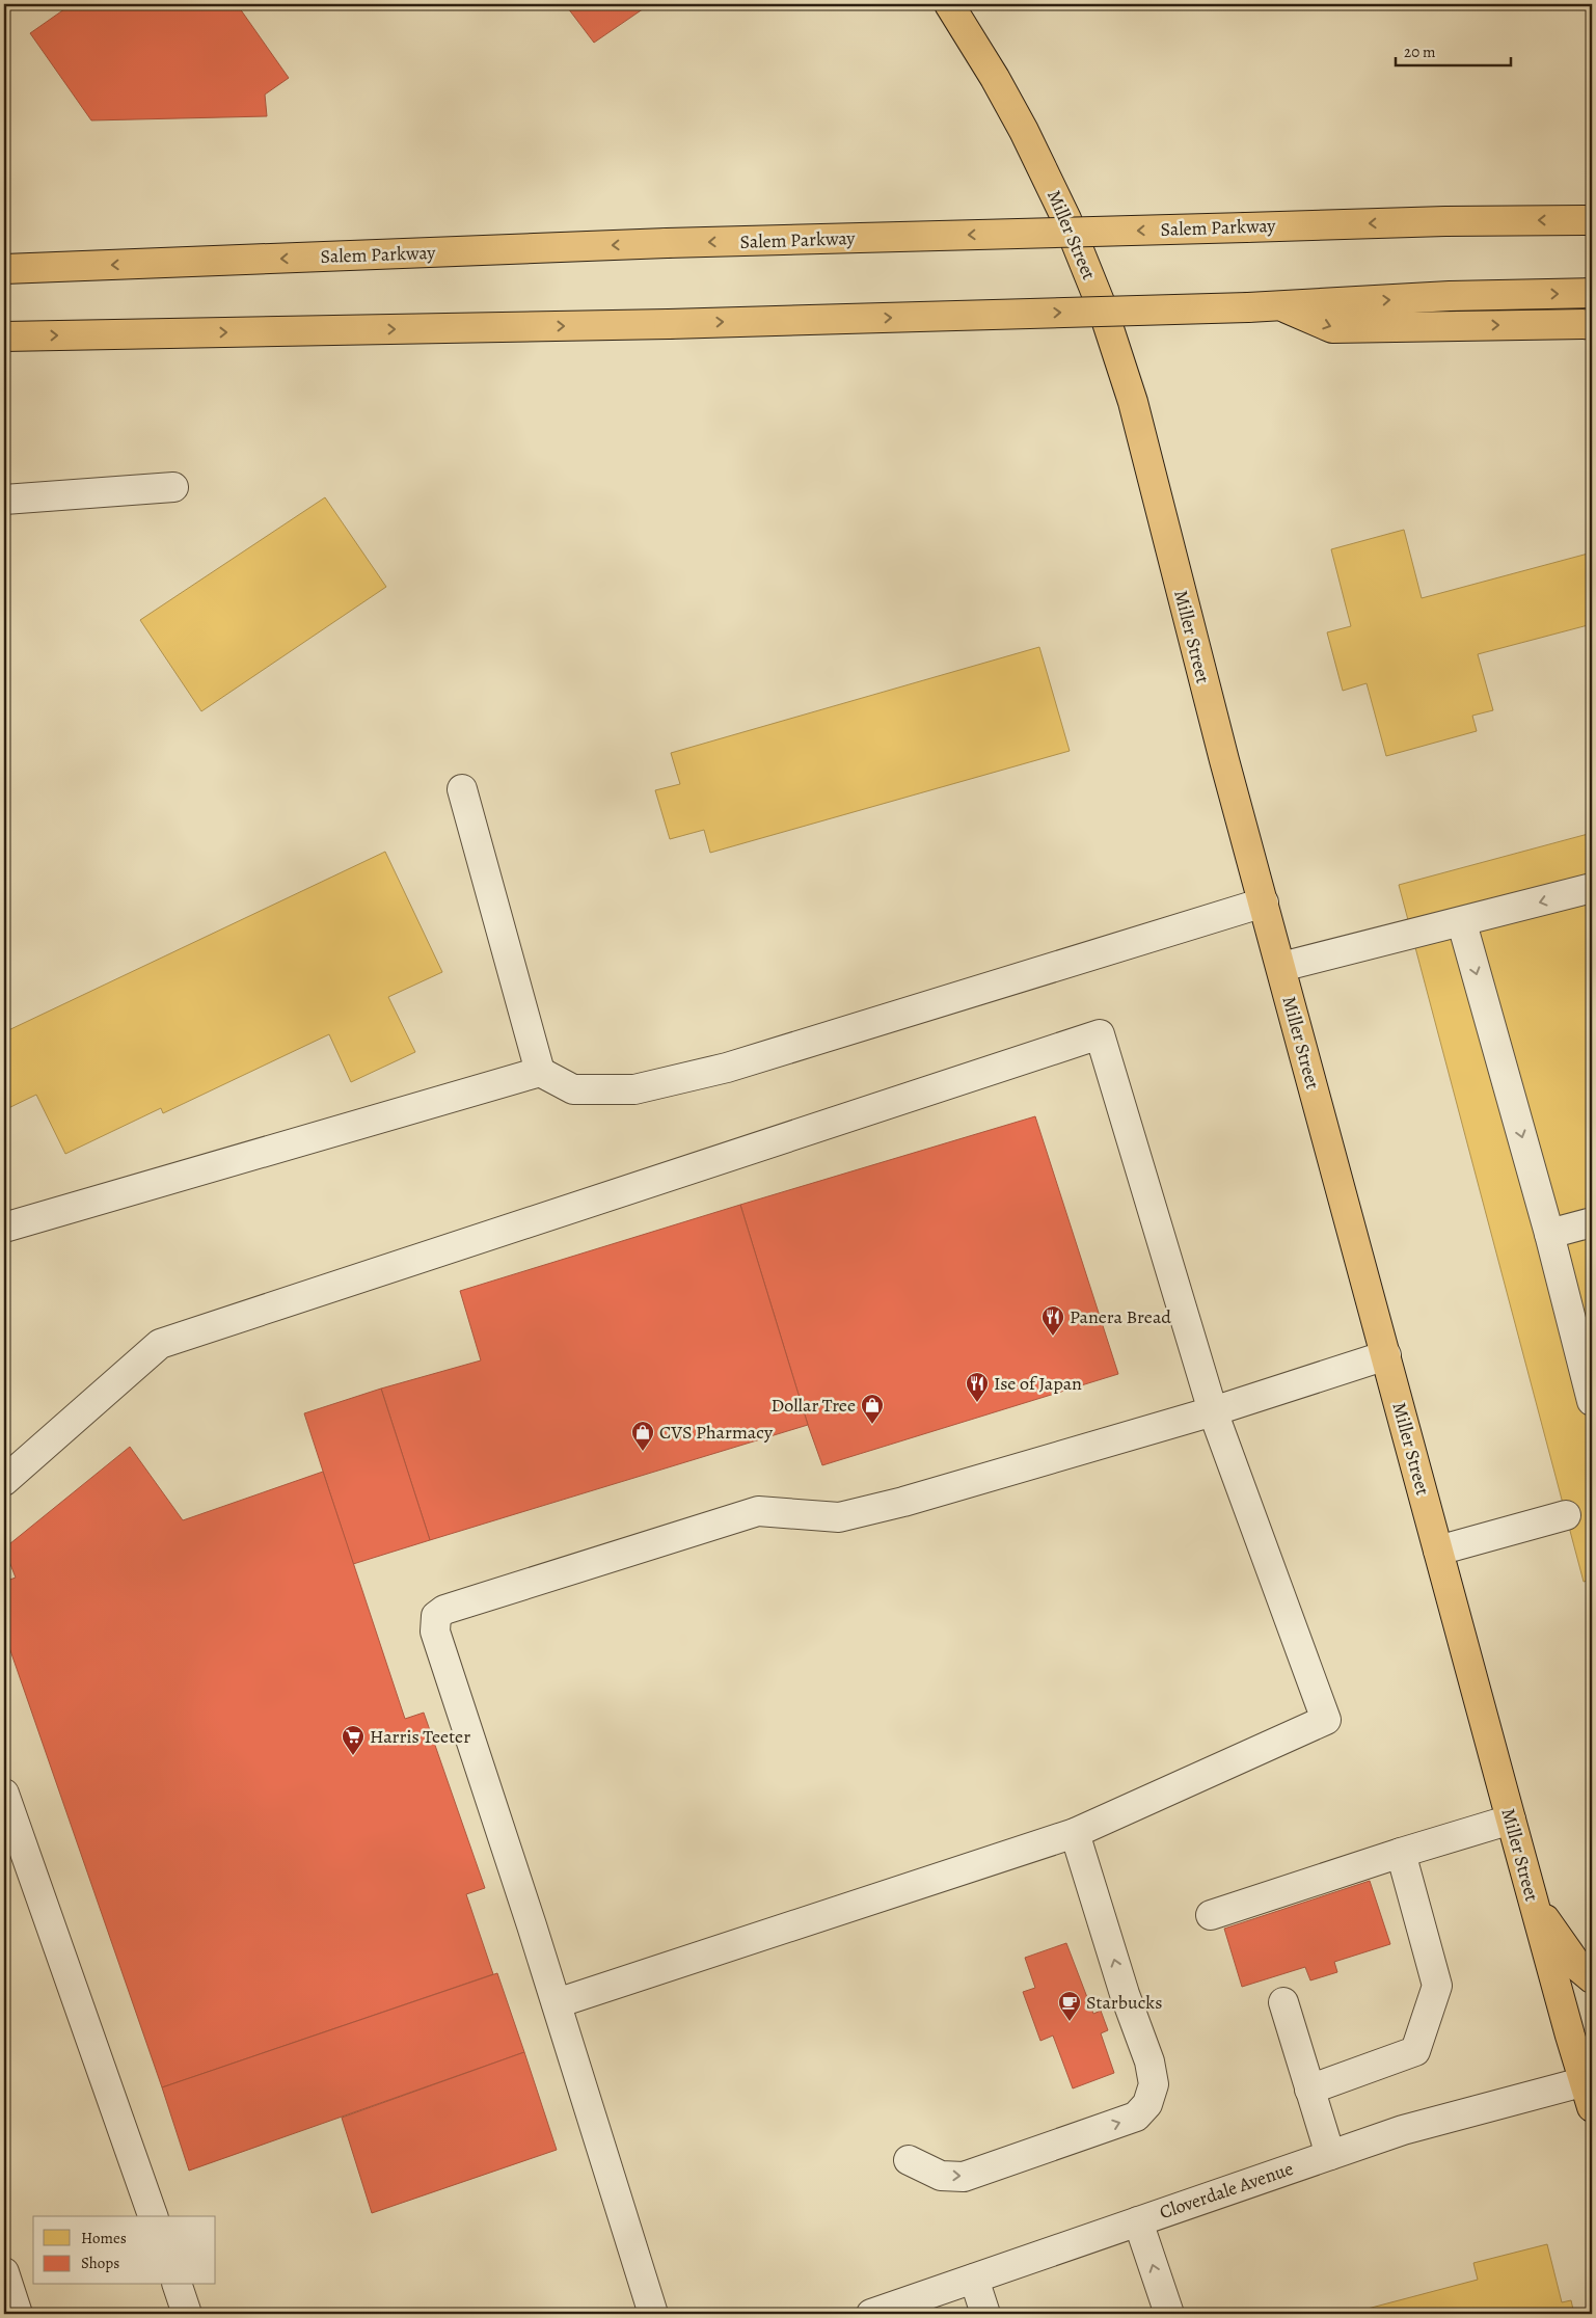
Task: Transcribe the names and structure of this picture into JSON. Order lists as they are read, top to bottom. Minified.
{"streets":{"main road":["Salem Parkway","Miller Street"],"street":["Cloverdale Avenue"]},"crossings":[["Miller Street","Cloverdale Avenue"]],"places":{"restaurant":["Panera Bread","Ise of Japan"],"shop":["Dollar Tree","CVS Pharmacy"],"supermarket":["Harris Teeter"],"cafe":["Starbucks"]},"legend":["Homes","Shops"],"scale_bar":"20 m"}
